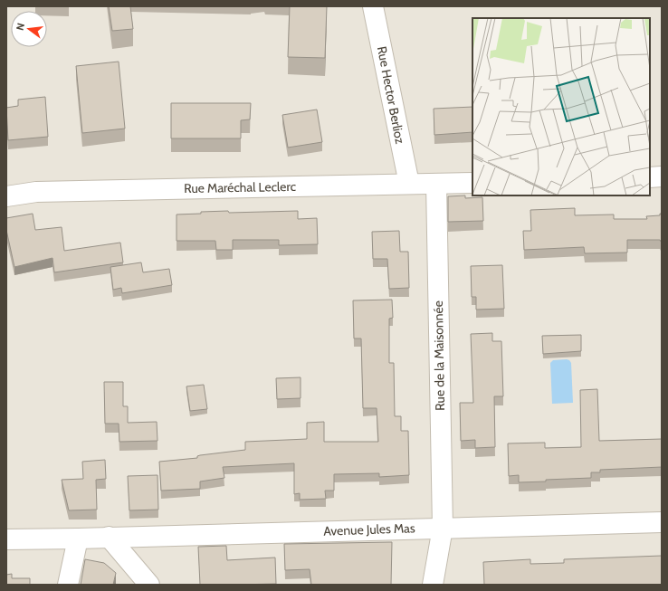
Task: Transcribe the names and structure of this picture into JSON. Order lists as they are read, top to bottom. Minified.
{"streets":{"street":["Rue Hector Berlioz","Rue Maréchal Leclerc","Rue de la Maisonnée","Avenue Jules Mas"]},"crossings":[["Rue Hector Berlioz","Rue Maréchal Leclerc"],["Rue Maréchal Leclerc","Rue de la Maisonnée"],["Rue de la Maisonnée","Avenue Jules Mas"]],"north":"left"}
